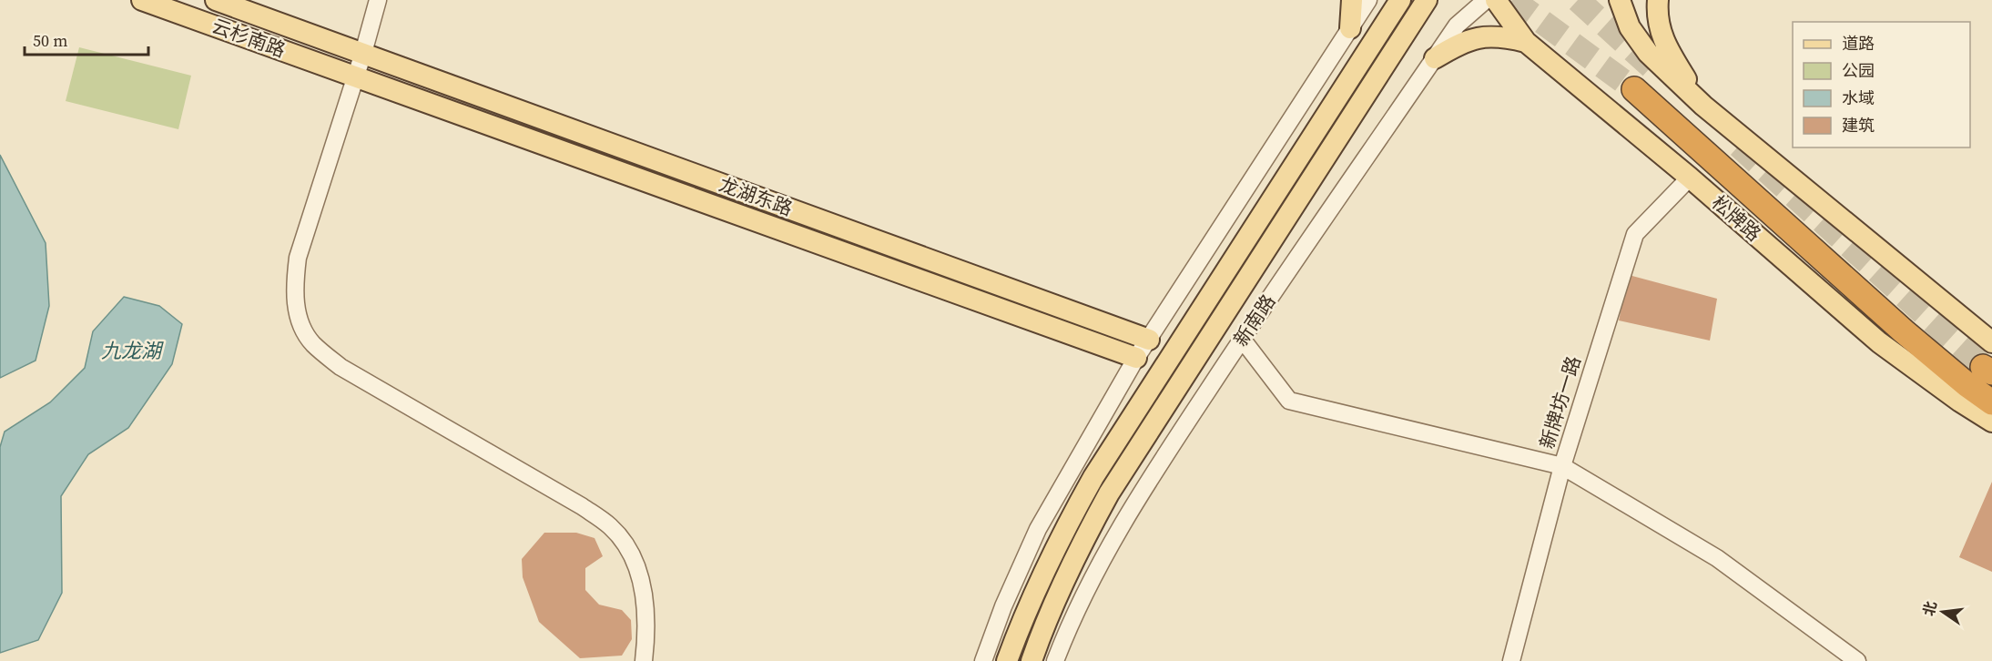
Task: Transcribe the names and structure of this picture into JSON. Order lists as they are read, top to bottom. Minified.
{"streets":{"highway":["松牌路"],"main road":["云杉南路","龙湖东路","新南路"],"street":["新牌坊一路"]},"crossings":[["云杉南路","龙湖东路"],["松牌路","新牌坊一路"]],"water":["九龙湖"],"legend":["道路","公园","水域","建筑"],"scale_bar":"50 m","north":"left"}
